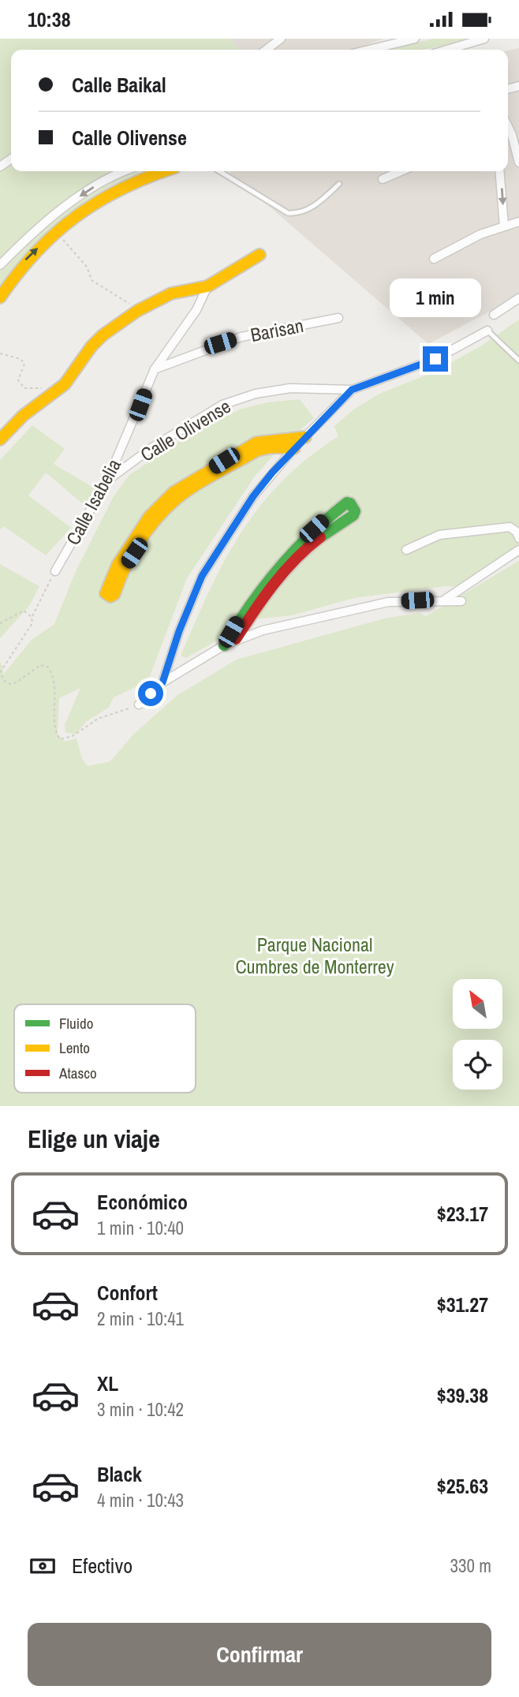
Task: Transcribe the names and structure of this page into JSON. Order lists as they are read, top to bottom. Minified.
{"streets":{"street":["Barisan","Calle Olivense","Calle Isabelia"]},"crossings":[["Barisan","Calle Isabelia"],["Calle Olivense","Calle Isabelia"]],"parks":["Parque Nacional Cumbres de Monterrey"],"legend":["Fluido","Lento","Atasco"],"north":"top left","page":{"status":"10:38","banner":["Calle Baikal","Calle Olivense"],"bubble":"1 min","heading":"Elige un viaje","list":[{"name":"Económico","note":"1 min · 10:40","value":"$23.17"},{"name":"Confort","note":"2 min · 10:41","value":"$31.27"},{"name":"XL","note":"3 min · 10:42","value":"$39.38"},{"name":"Black","note":"4 min · 10:43","value":"$25.63"}],"pay":["Efectivo","330 m"],"buttons":"Confirmar"}}
